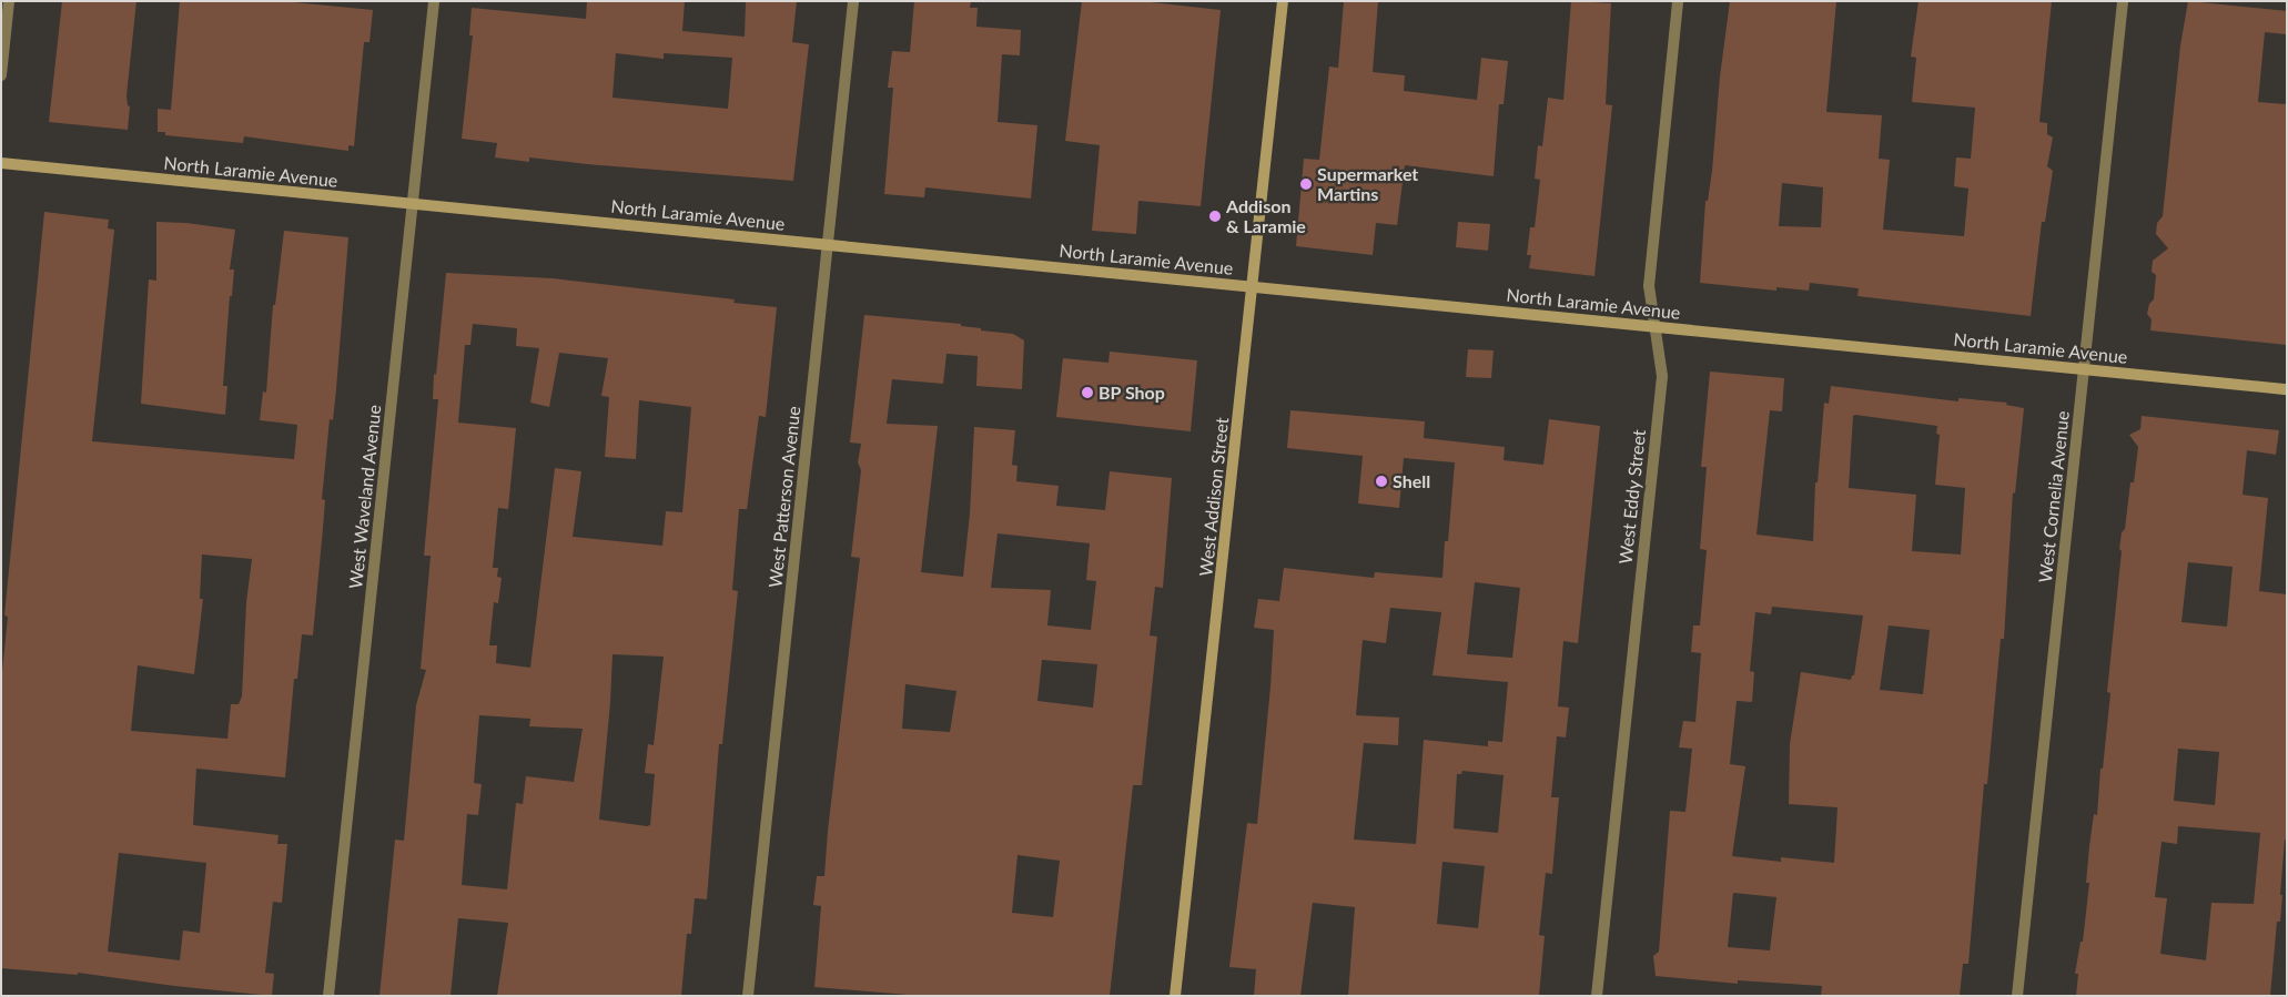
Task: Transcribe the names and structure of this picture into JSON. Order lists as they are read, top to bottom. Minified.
{"streets":{"street":["North Laramie Avenue","West Waveland Avenue","West Patterson Avenue","West Addison Street","West Eddy Street","West Cornelia Avenue"]},"crossings":[["North Laramie Avenue","West Waveland Avenue"],["North Laramie Avenue","West Patterson Avenue"],["North Laramie Avenue","West Addison Street"],["North Laramie Avenue","West Eddy Street"],["North Laramie Avenue","West Cornelia Avenue"]],"places":["Supermarket Martins","Addison & Laramie","BP Shop","Shell"]}
